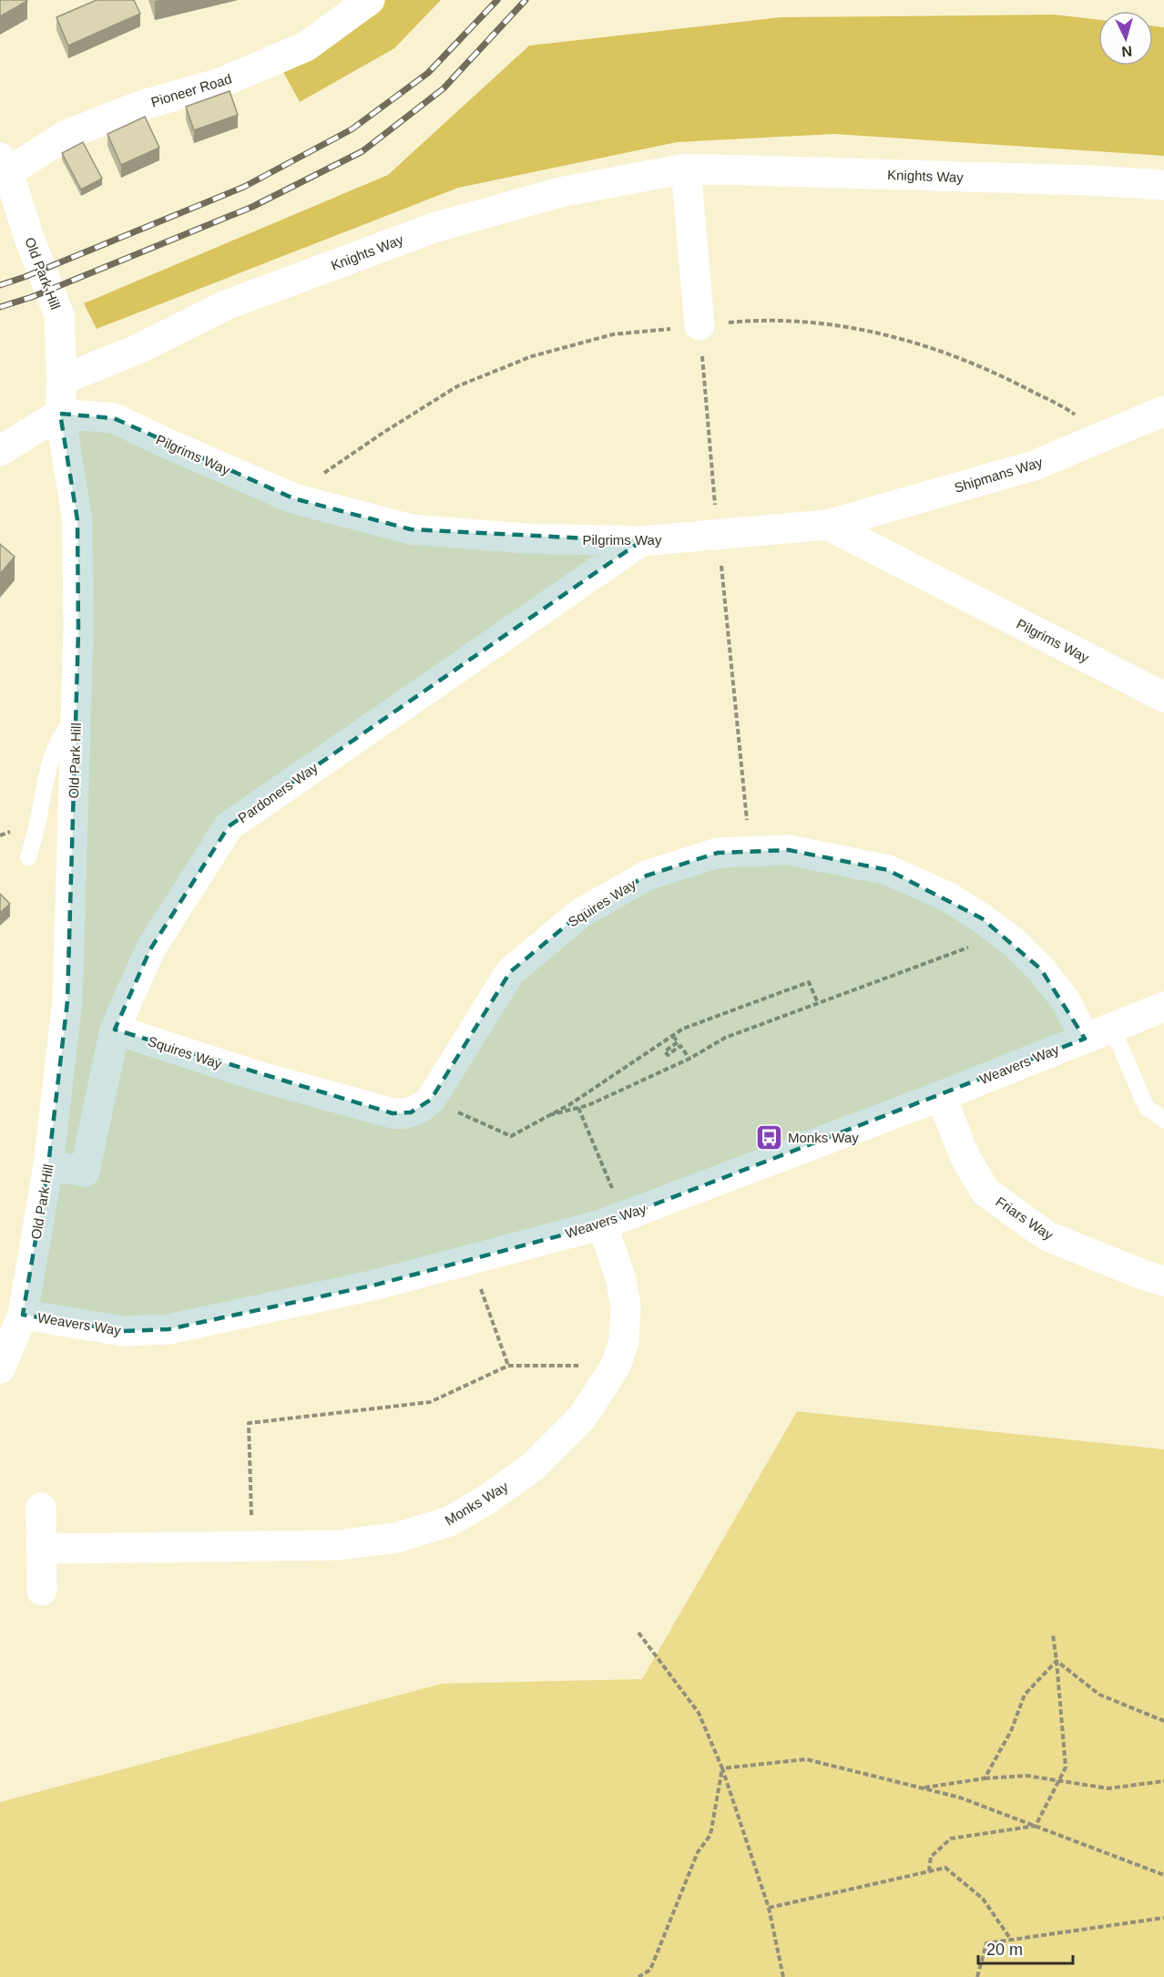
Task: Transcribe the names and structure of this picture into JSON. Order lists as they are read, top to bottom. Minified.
{"streets":{"street":["Pioneer Road","Knights Way","Old Park Hill","Pilgrims Way","Shipmans Way","Pardoners Way","Squires Way","Weavers Way","Friars Way","Monks Way"]},"crossings":[["Pioneer Road","Old Park Hill"],["Knights Way","Old Park Hill"],["Old Park Hill","Pilgrims Way"],["Old Park Hill","Pardoners Way"],["Old Park Hill","Weavers Way"],["Pilgrims Way","Shipmans Way"],["Pilgrims Way","Pardoners Way"],["Pardoners Way","Squires Way"],["Squires Way","Weavers Way"],["Weavers Way","Friars Way"],["Weavers Way","Monks Way"]],"places":{"bus stop":["Monks Way"]},"scale_bar":"20 m","north":"bottom"}
